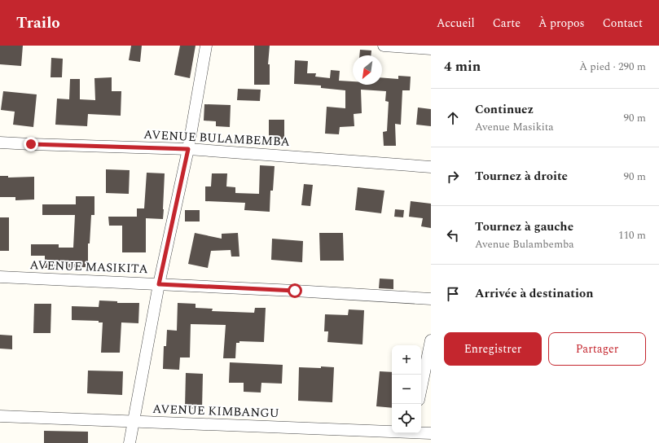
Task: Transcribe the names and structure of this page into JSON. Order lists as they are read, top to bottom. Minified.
{"streets":{"street":["AVENUE BULAMBEMBA","AVENUE MASIKITA","AVENUE KIMBANGU"]},"north":"bottom left","page":{"header":"Trailo","nav":["Accueil","Carte","À propos","Contact"],"heading":["4 min","À pied · 290 m"],"list":[["Continuez","Avenue Masikita","90 m"],["Tournez à droite","90 m"],["Tournez à gauche","Avenue Bulambemba","110 m"],"Arrivée à destination"],"buttons":["Enregistrer","Partager"],"map_buttons":["+","−"]}}
